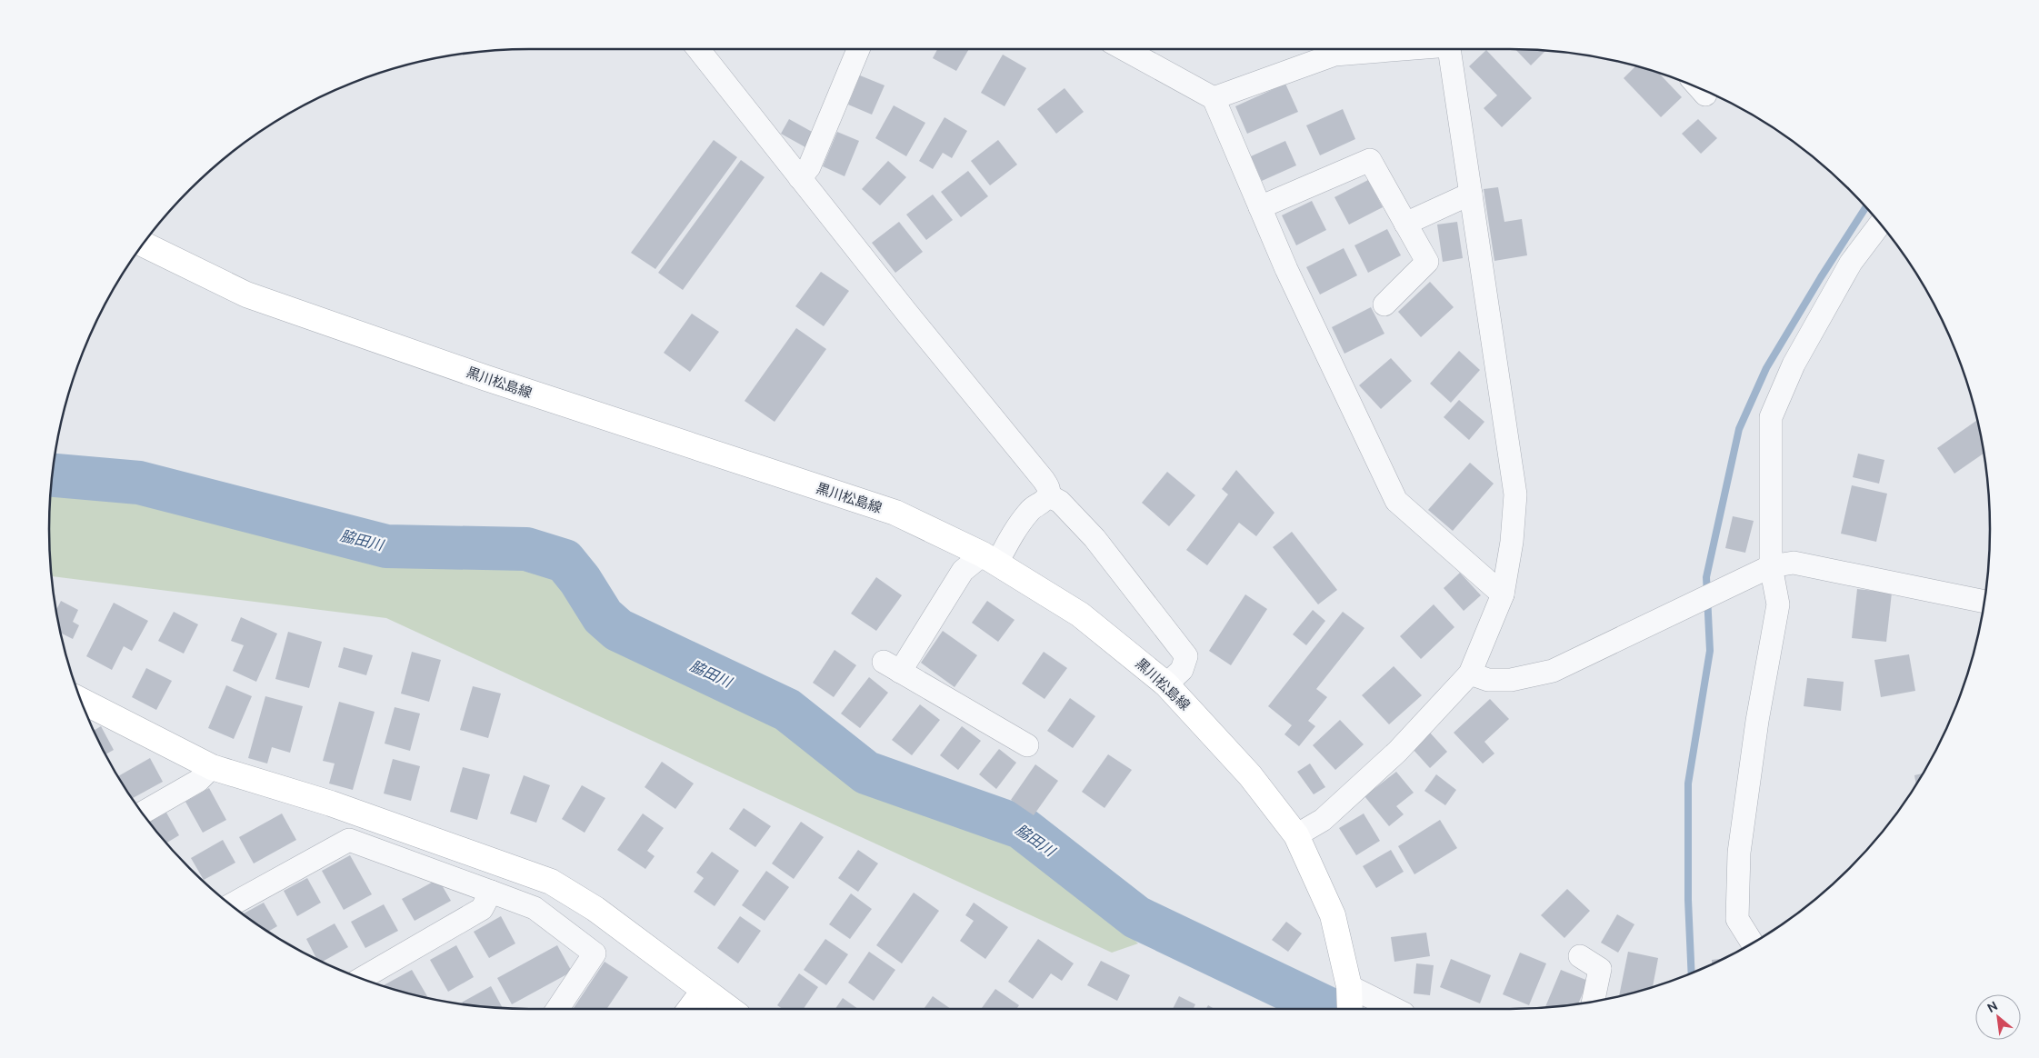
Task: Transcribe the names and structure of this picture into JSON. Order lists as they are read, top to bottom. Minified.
{"streets":{"main road":["黒川松島線"]},"water":["脇田川"],"north":"top left"}
